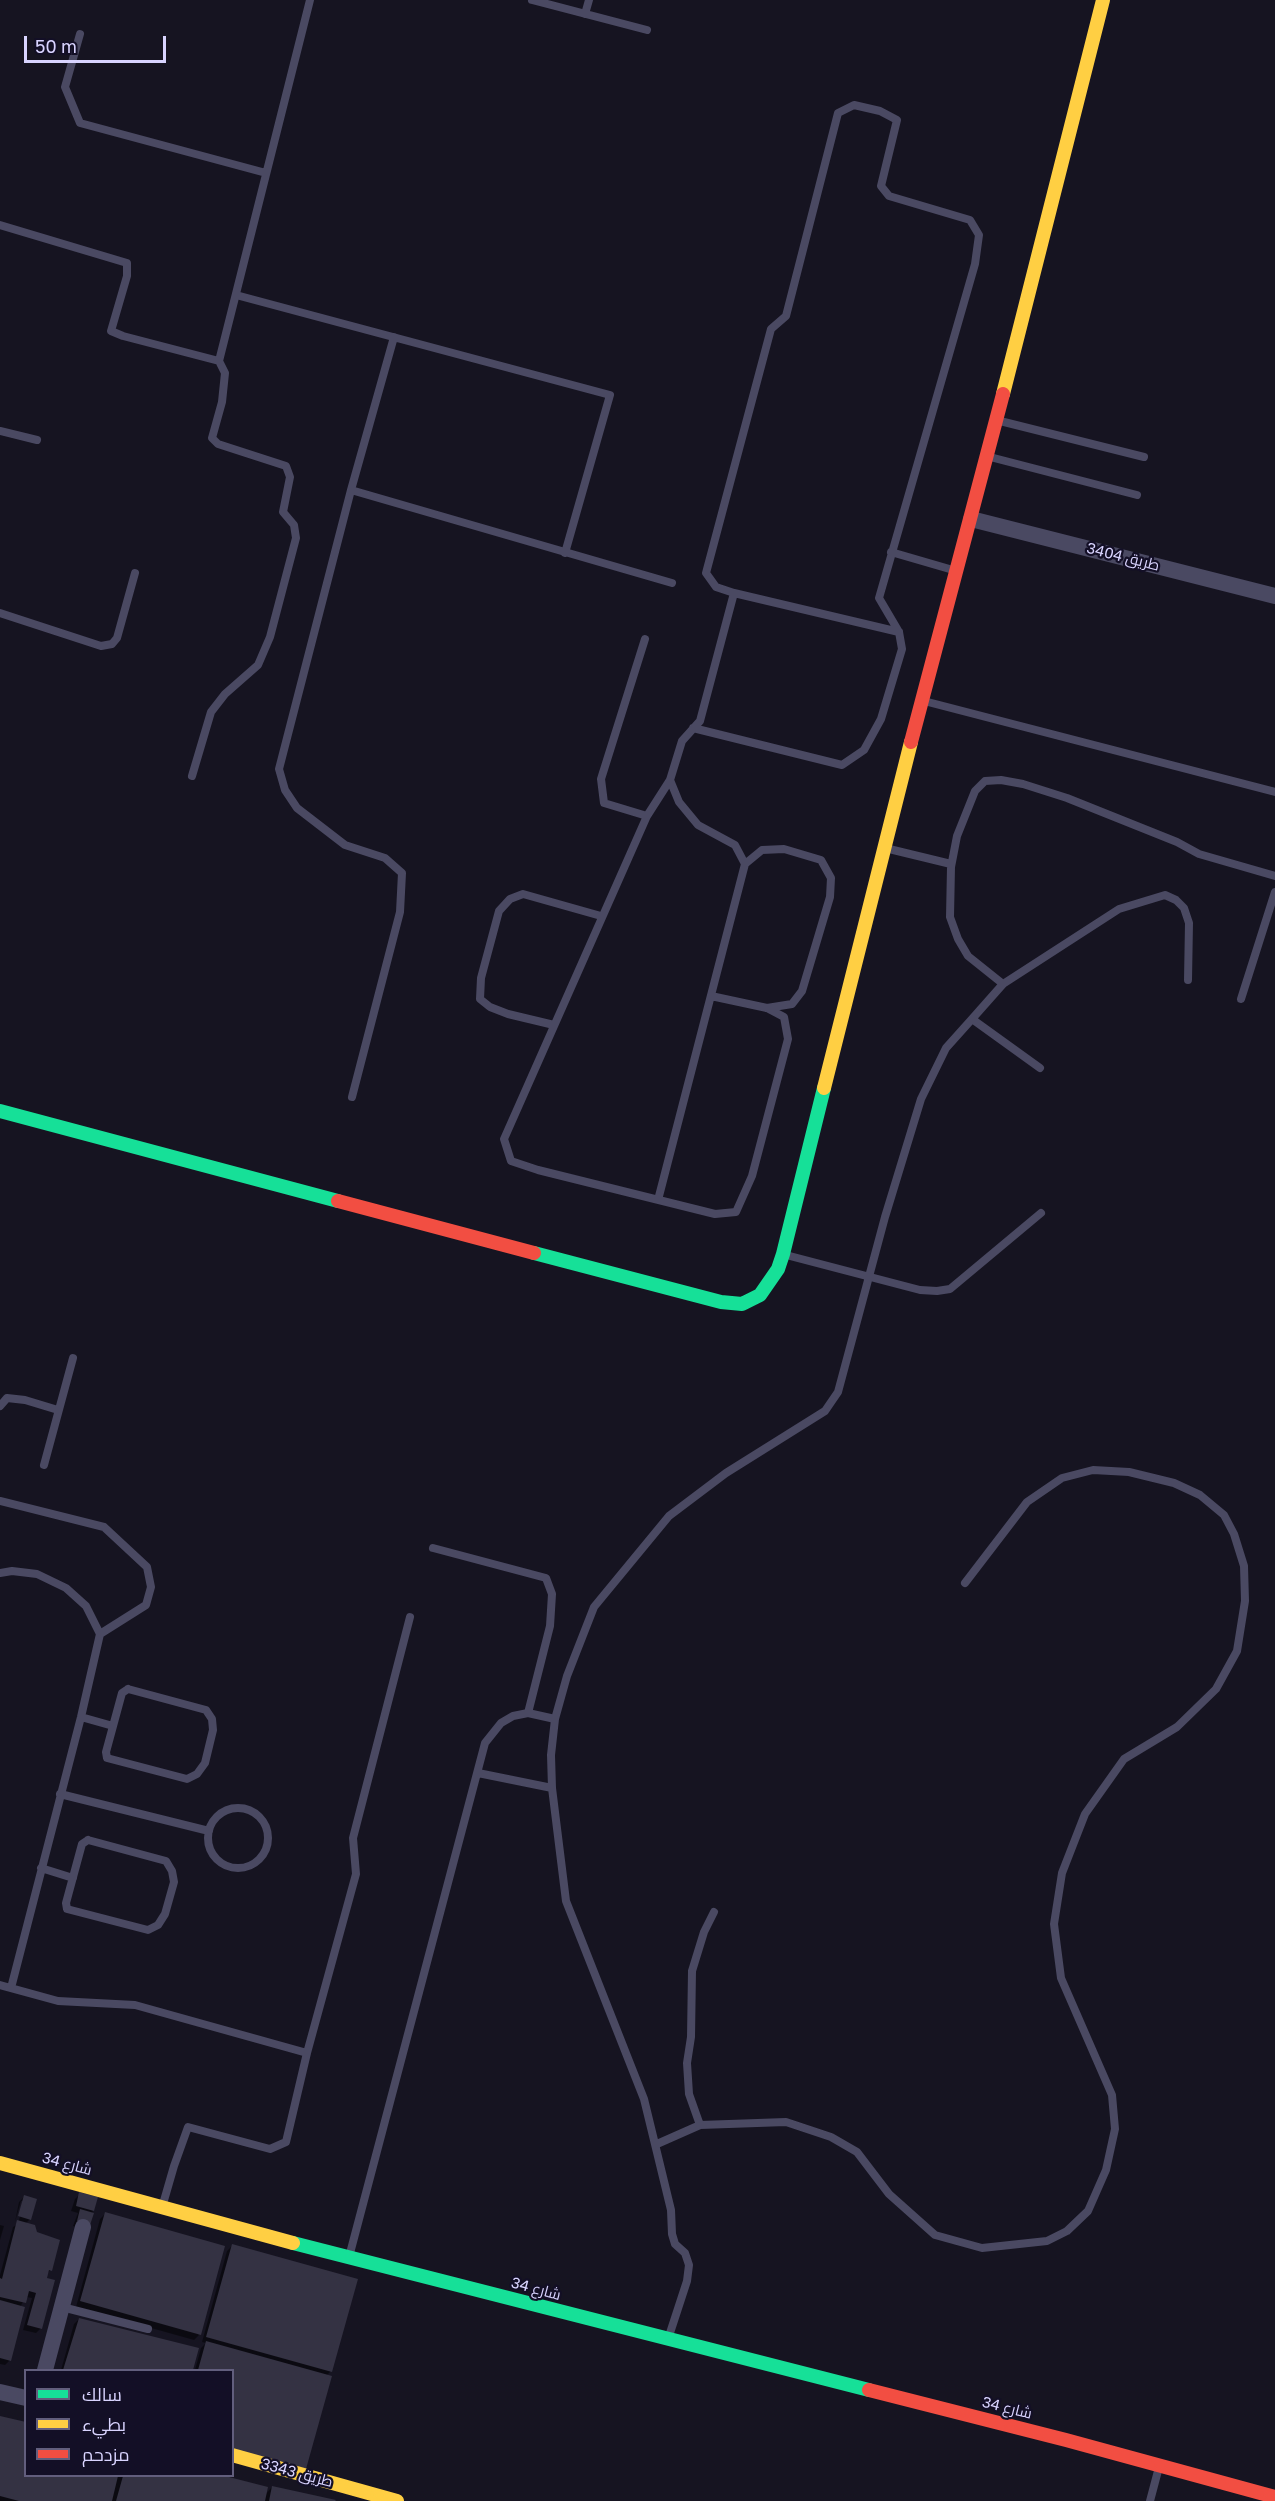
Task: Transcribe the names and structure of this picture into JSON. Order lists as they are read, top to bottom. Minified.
{"streets":{"street":["طريق 3404","شارع 34","طريق 3343"]},"legend":["سالك","بطيء","مزدحم"],"scale_bar":"50 m"}
